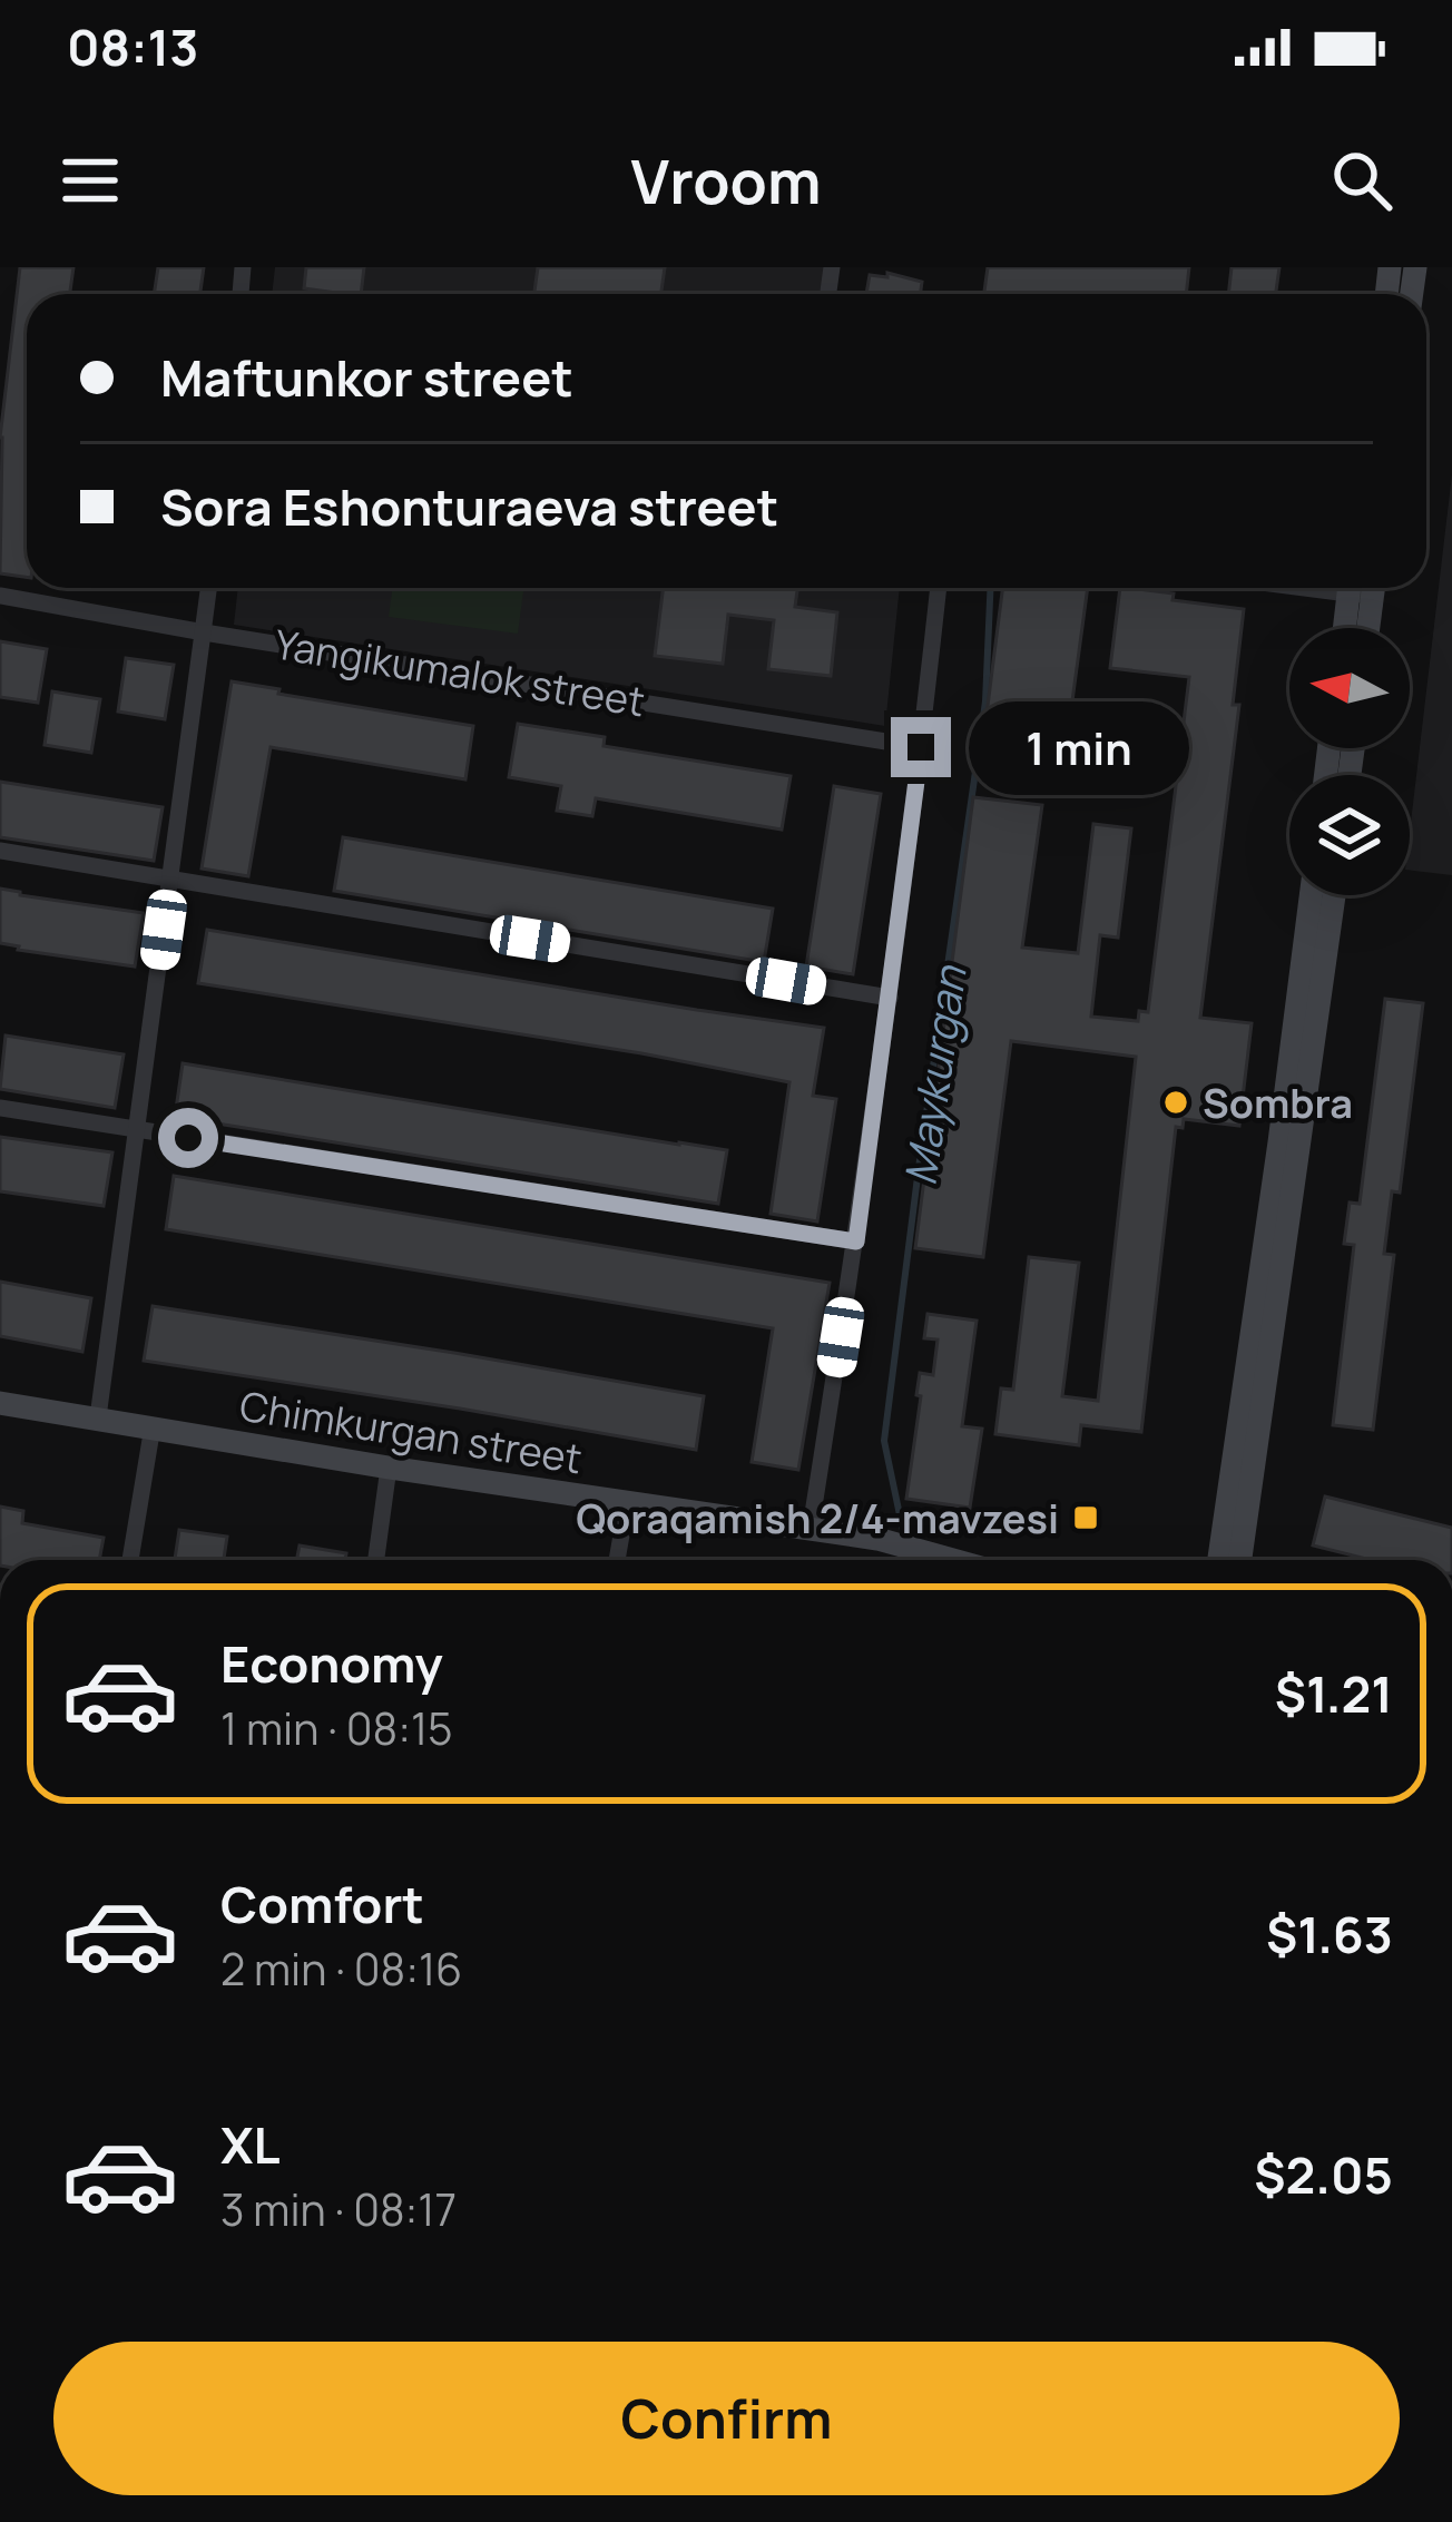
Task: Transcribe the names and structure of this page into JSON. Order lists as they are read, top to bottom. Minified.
{"streets":{"main road":["Chimkurgan street"],"street":["Yangikumalok street"]},"water":["Maykurgan"],"places":{"other":["Sombra"],"transit":["Qoraqamish 2/4-mavzesi"]},"north":"left","page":{"status":"08:13","header":"Vroom","banner":["Maftunkor street","Sora Eshonturaeva street"],"bubble":"1 min","list":[{"name":"Economy","note":"1 min · 08:15","value":"$1.21"},{"name":"Comfort","note":"2 min · 08:16","value":"$1.63"},{"name":"XL","note":"3 min · 08:17","value":"$2.05"}],"buttons":"Confirm"}}
